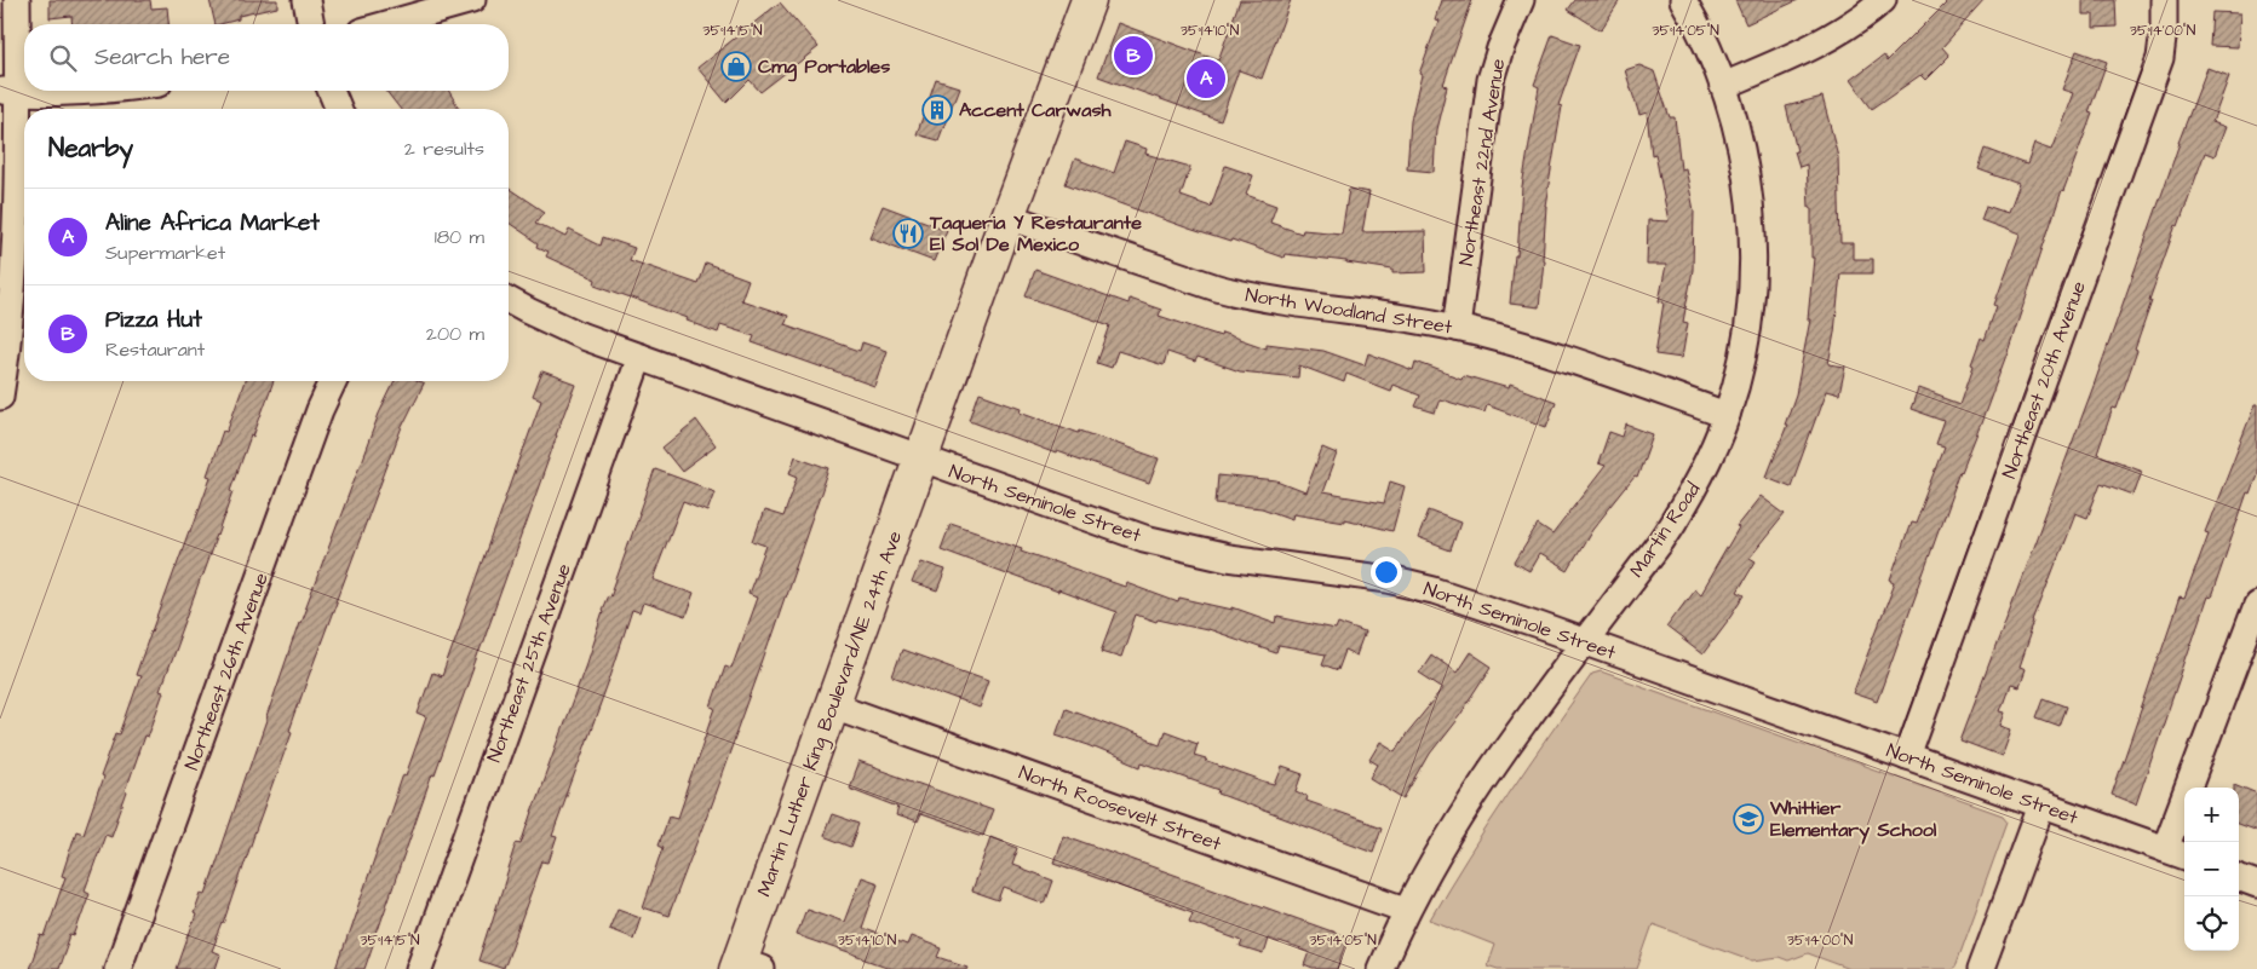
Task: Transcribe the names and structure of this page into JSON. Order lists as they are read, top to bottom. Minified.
{"streets":{"main road":["Martin Luther King Boulevard/NE 24th Ave"],"street":["Northeast 22nd Avenue","North Woodland Street","Northeast 20th Avenue","North Seminole Street","Martin Road","Northeast 25th Avenue","Northeast 26th Avenue","North Roosevelt Street"]},"crossings":[["Northeast 22nd Avenue","North Woodland Street"],["North Woodland Street","Martin Road"],["North Woodland Street","Martin Luther King Boulevard/NE 24th Ave"],["Northeast 20th Avenue","North Seminole Street"],["North Seminole Street","Martin Road"],["North Seminole Street","Northeast 25th Avenue"],["North Seminole Street","Martin Luther King Boulevard/NE 24th Ave"],["Martin Road","North Roosevelt Street"],["Martin Luther King Boulevard/NE 24th Ave","North Roosevelt Street"]],"places":{"shop":["Cmg Portables"],"building":["Accent Carwash"],"restaurant":["Taqueria Y Restaurante El Sol De Mexico"],"school or university":["Whittier Elementary School"]},"page":{"search":"Search here","pins":["B","A"],"heading":["Nearby","2 results"],"list":[{"mark":"A","name":"Aline Africa Market","note":"Supermarket","value":"180 m"},{"mark":"B","name":"Pizza Hut","note":"Restaurant","value":"200 m"}],"map_buttons":["+","−"]},"coordinates":["35°14'15\"N","35°14'10\"N","35°14'05\"N","35°14'00\"N"]}
